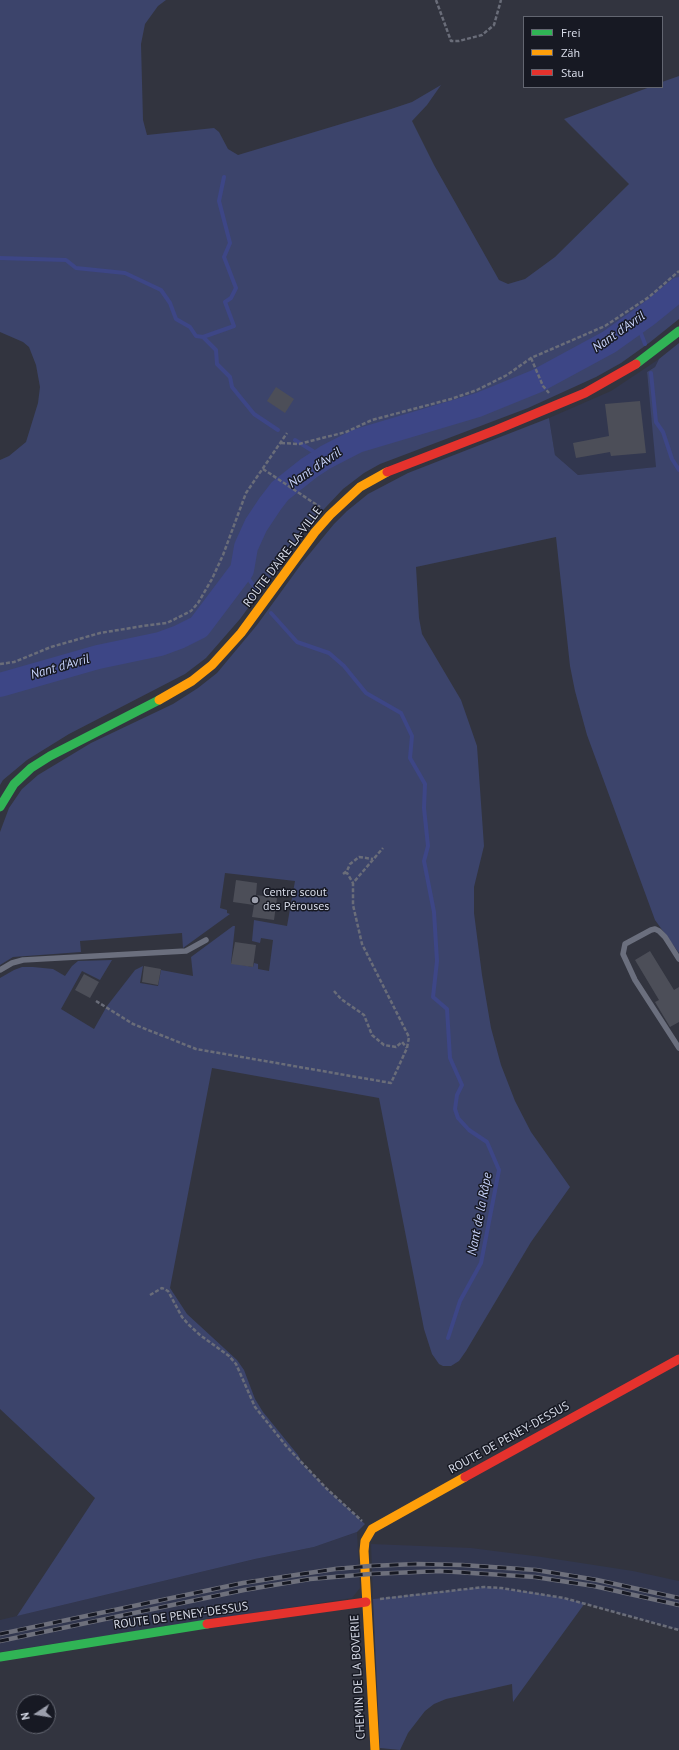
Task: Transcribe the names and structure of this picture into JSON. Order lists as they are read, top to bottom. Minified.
{"streets":{"street":["ROUTE D'AIRE-LA-VILLE","ROUTE DE PENEY-DESSUS","CHEMIN DE LA BOVERIE"]},"crossings":[["ROUTE DE PENEY-DESSUS","CHEMIN DE LA BOVERIE"]],"water":["Nant d'Avril","Nant de la Râpe"],"places":["Centre scout des Pérouses"],"legend":["Frei","Zäh","Stau"],"north":"left"}
